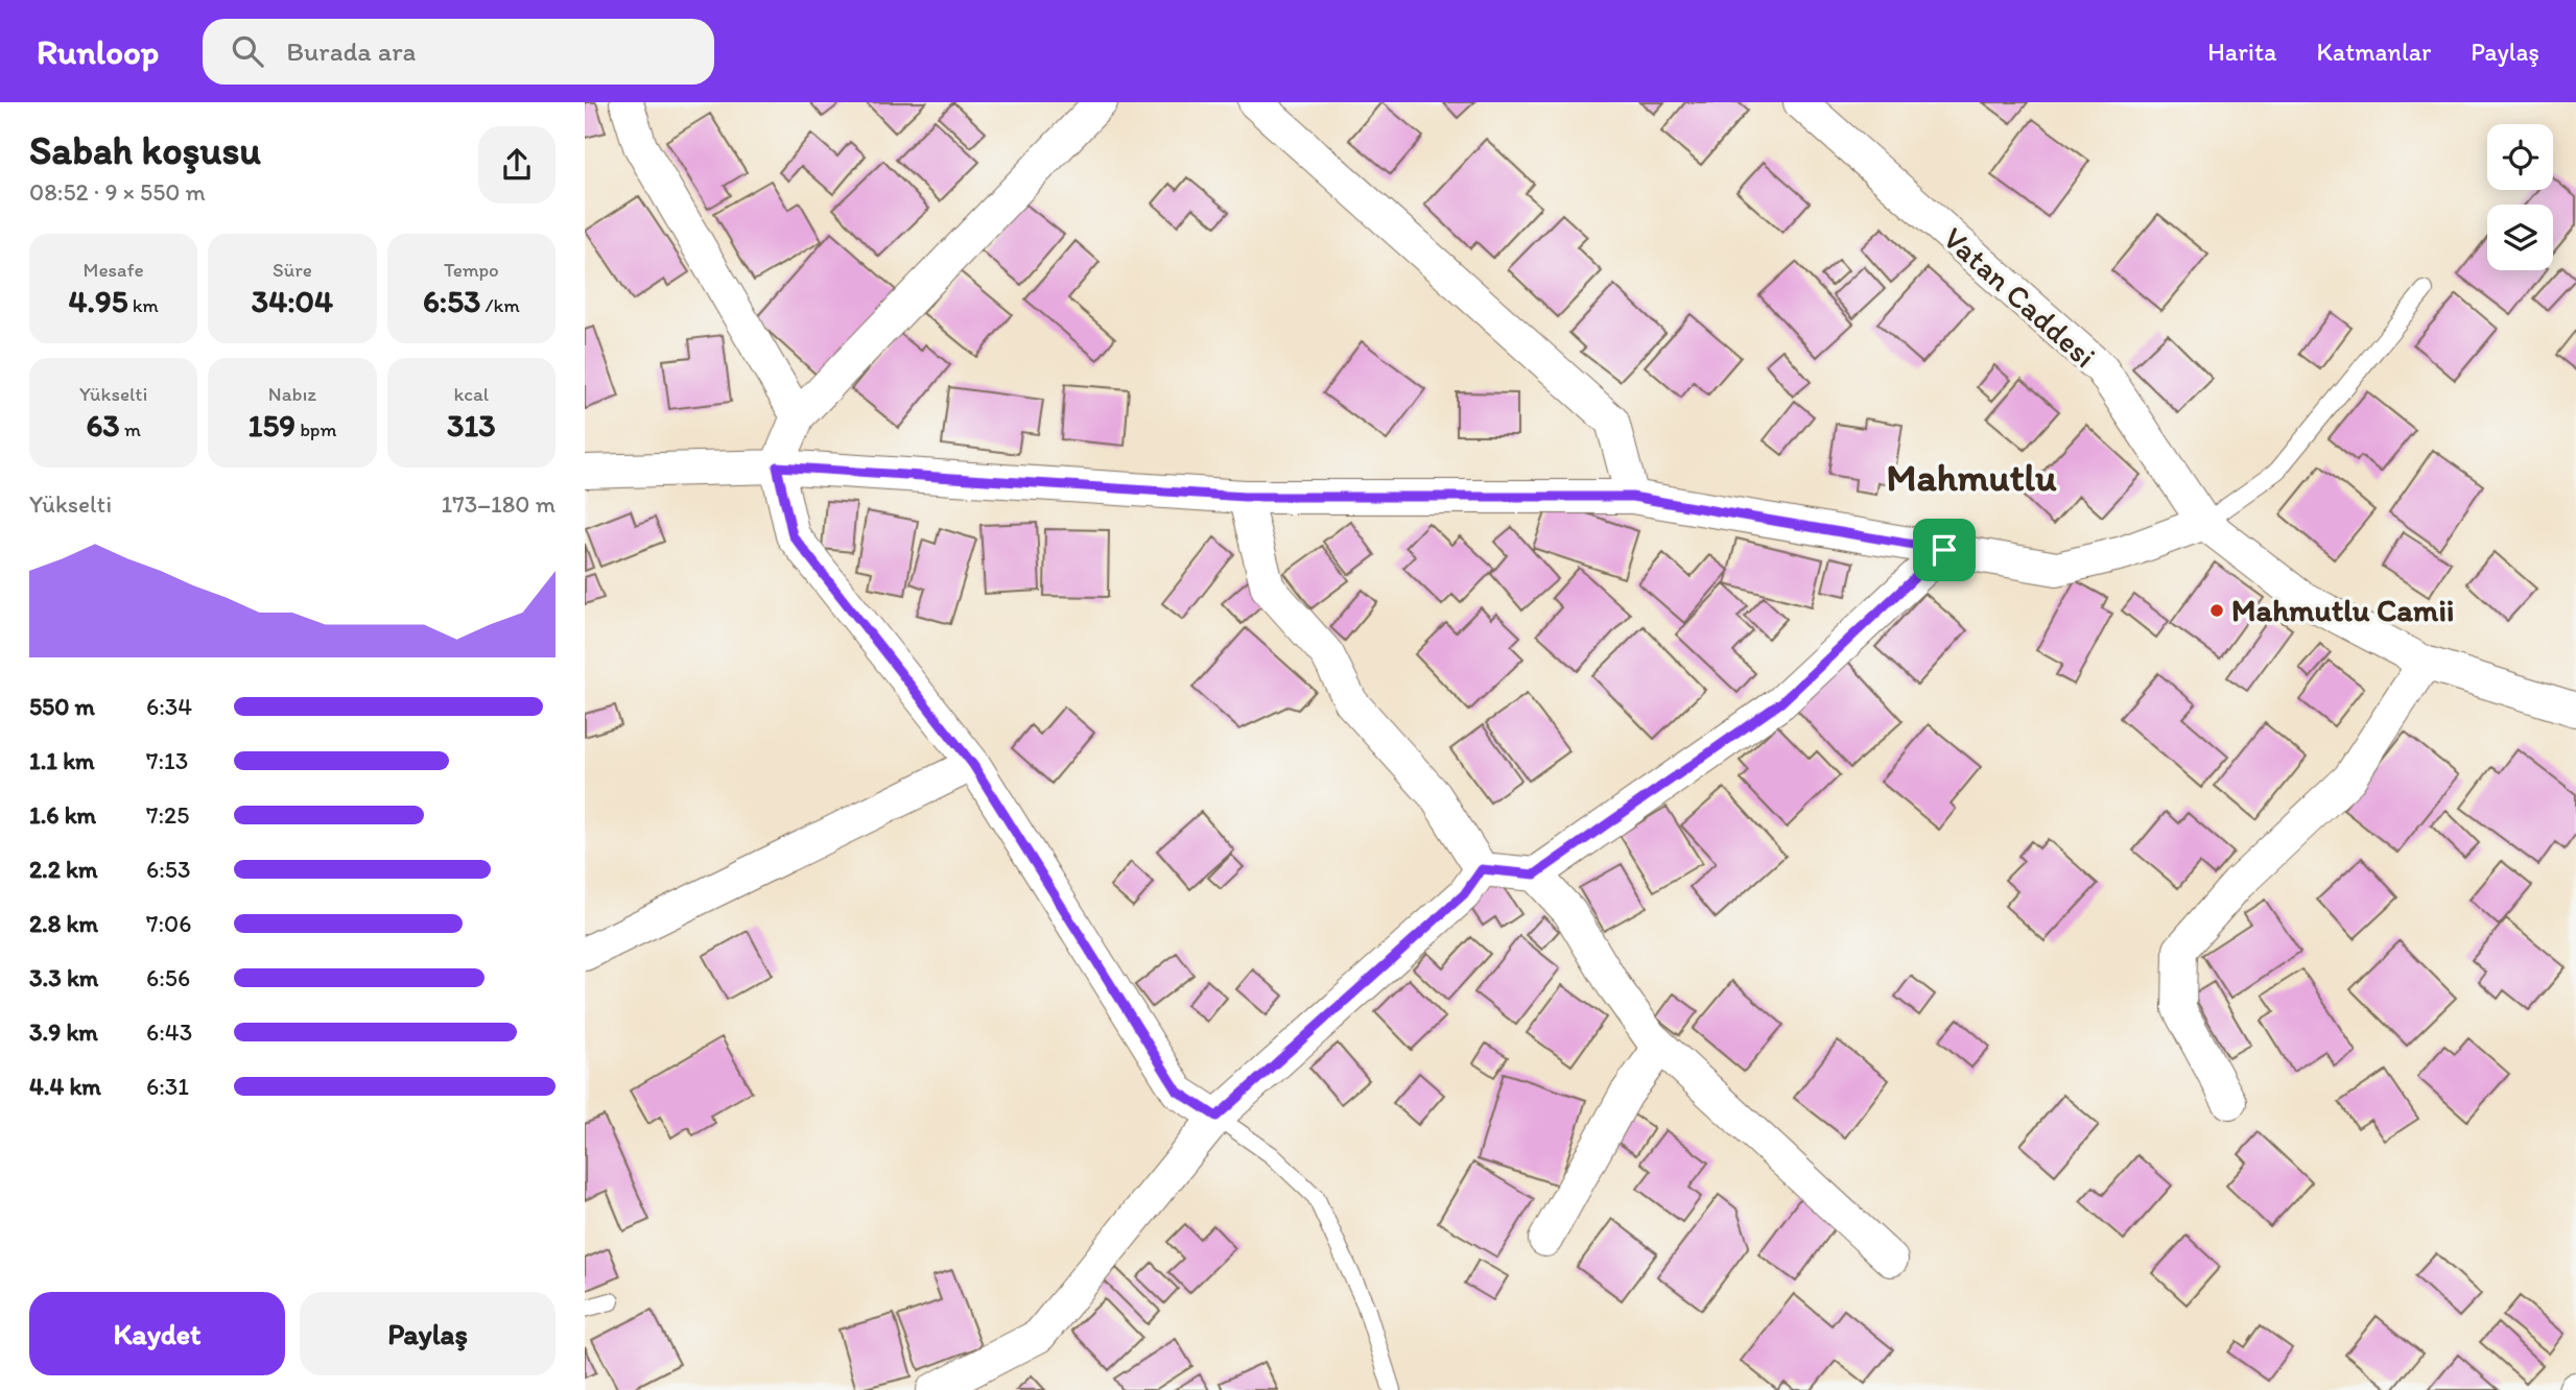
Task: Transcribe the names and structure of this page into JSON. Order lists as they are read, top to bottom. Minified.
{"streets":{"street":["Vatan Caddesi"]},"districts":["Mahmutlu"],"places":["Mahmutlu Camii"],"page":{"header":"Runloop","search":"Burada ara","nav":["Harita","Katmanlar","Paylaş"],"heading":["Sabah koşusu","08:52 · 9 × 550 m"],"stats":[["Mesafe","4.95 km"],["Süre","34:04"],["Tempo","6:53 /km"],["Yükselti","63 m"],["Nabız","159 bpm"],["kcal","313"]],"chart":["Yükselti","173–180 m"],"list":[{"name":"550 m","note":"6:34"},{"name":"1.1 km","note":"7:13"},{"name":"1.6 km","note":"7:25"},{"name":"2.2 km","note":"6:53"},{"name":"2.8 km","note":"7:06"},{"name":"3.3 km","note":"6:56"},{"name":"3.9 km","note":"6:43"},{"name":"4.4 km","note":"6:31"}],"buttons":["Kaydet","Paylaş"]}}
